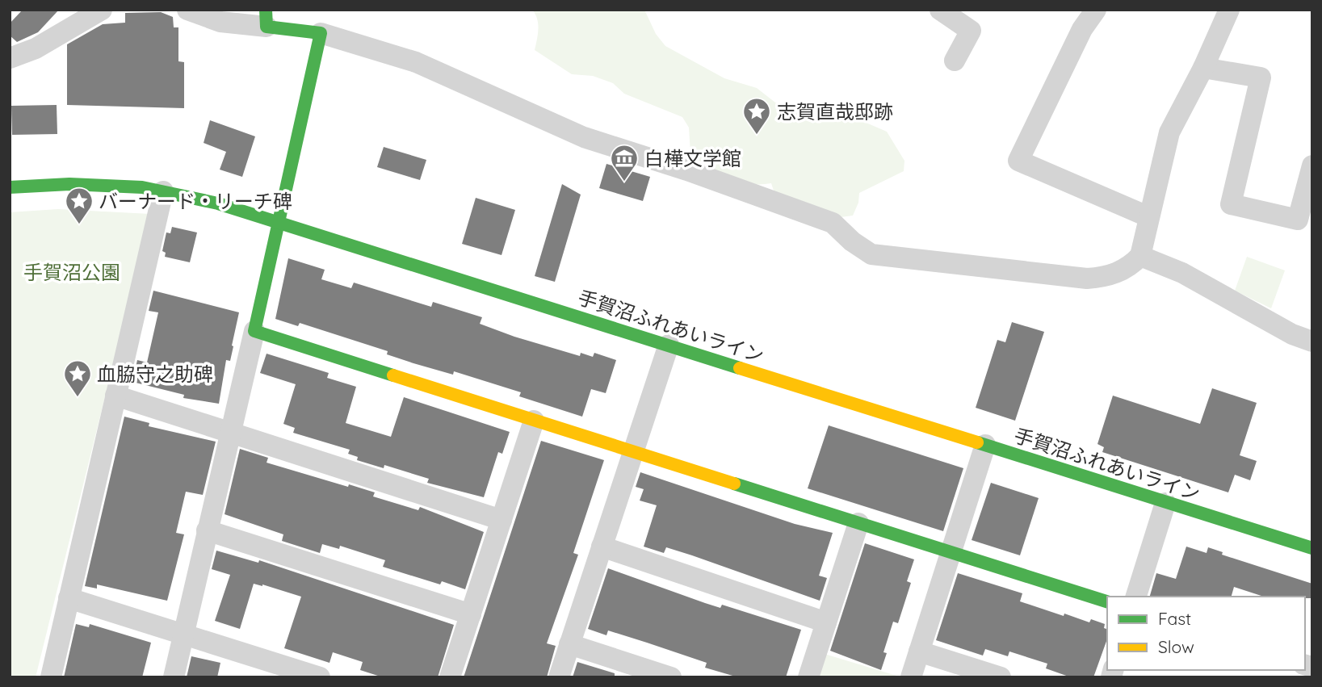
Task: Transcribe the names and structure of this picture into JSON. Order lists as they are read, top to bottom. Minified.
{"streets":{"street":["手賀沼ふれあいライン"]},"parks":["手賀沼公園"],"places":{"place":["志賀直哉邸跡","バーナード・リーチ碑","血脇守之助碑"],"museum":["白樺文学館"]},"legend":["Fast","Slow"]}
